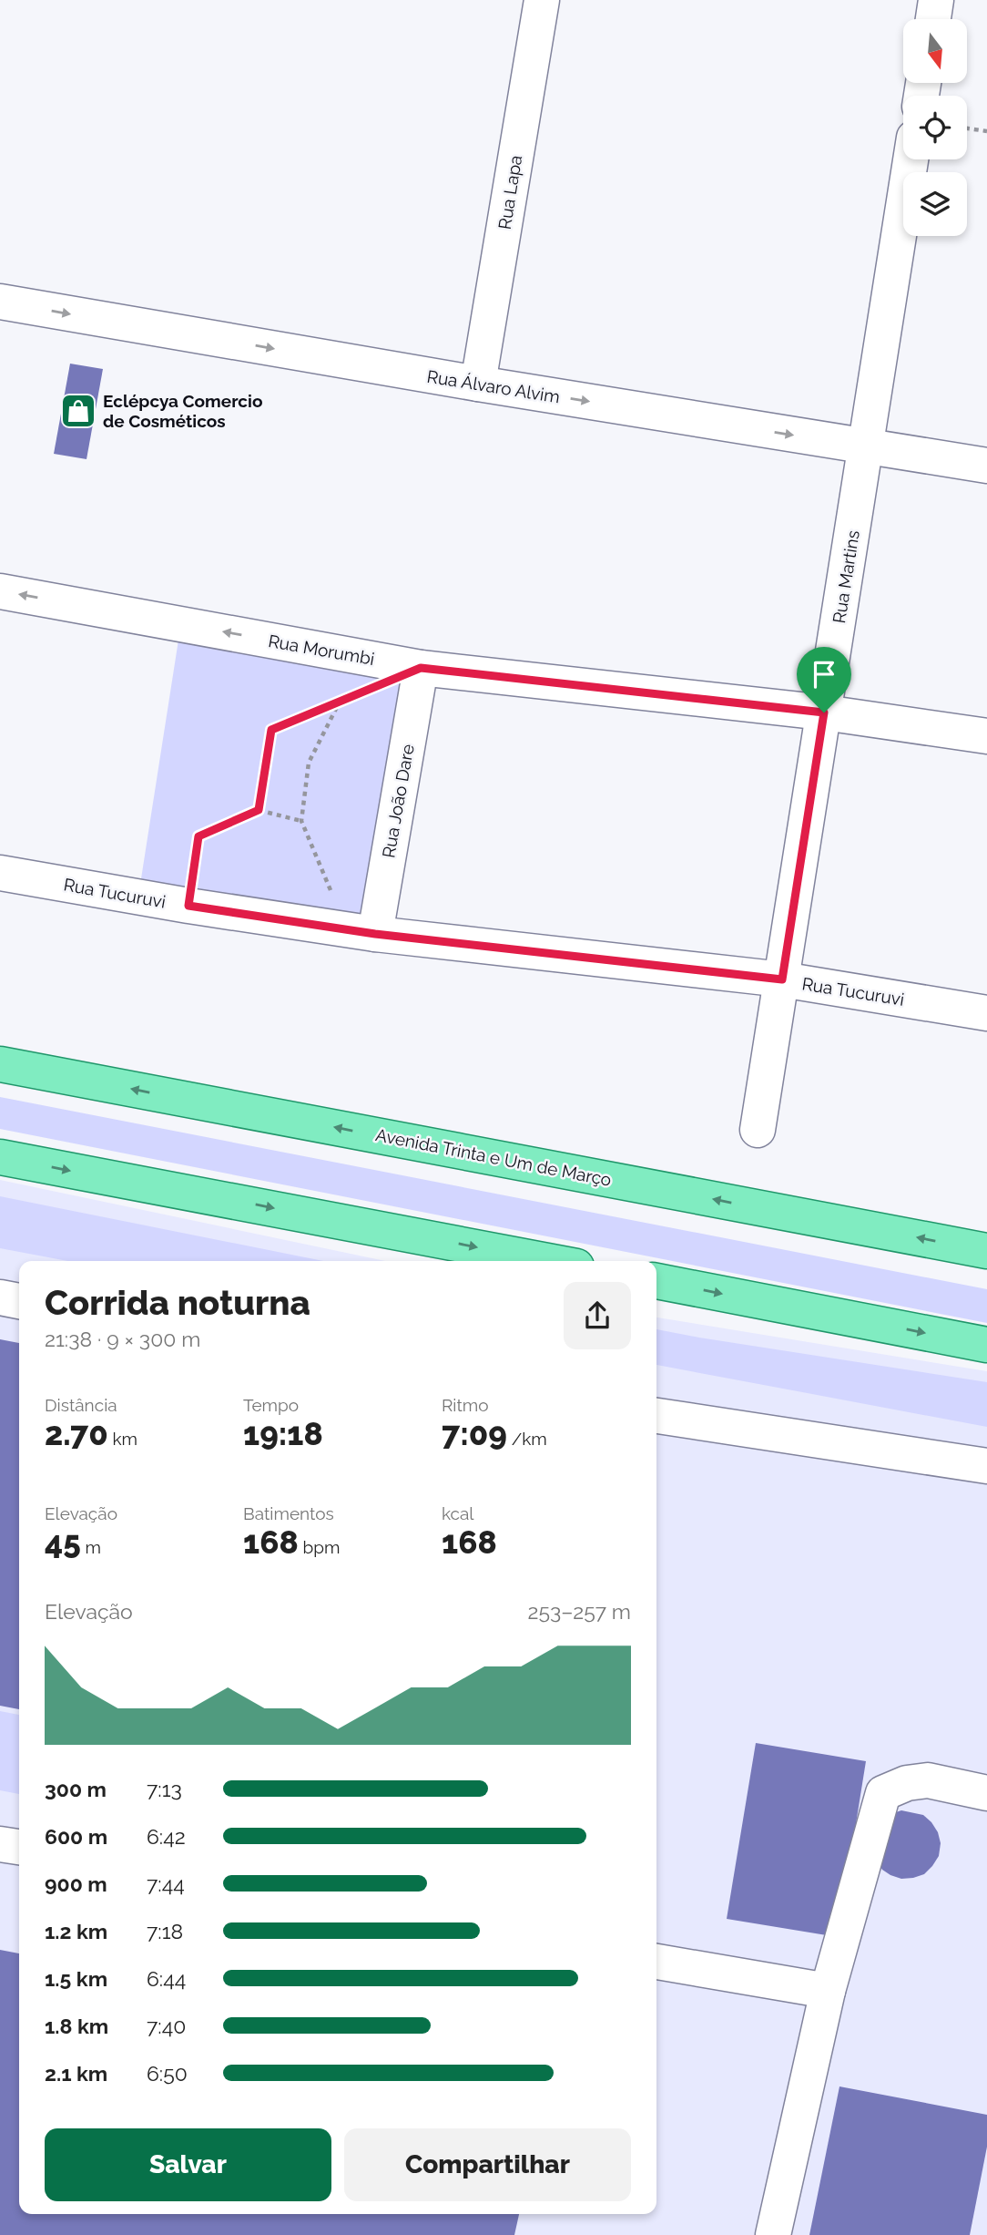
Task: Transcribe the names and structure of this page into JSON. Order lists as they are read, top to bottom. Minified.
{"streets":{"main road":["Avenida Trinta e Um de Março"],"street":["Rua Lapa","Rua Álvaro Alvim","Rua Martins","Rua Morumbi","Rua João Dare","Rua Tucuruvi"]},"crossings":[["Rua Lapa","Rua Álvaro Alvim"],["Rua Álvaro Alvim","Rua Martins"],["Rua Martins","Rua Morumbi"],["Rua Martins","Rua Tucuruvi"],["Rua Morumbi","Rua João Dare"],["Rua João Dare","Rua Tucuruvi"]],"one_way":["Rua Álvaro Alvim","Rua Morumbi"],"places":{"shop":["Eclépcya Comercio de Cosméticos"]},"north":"bottom","page":{"heading":["Corrida noturna","21:38 · 9 × 300 m"],"stats":[["Distância","2.70 km"],["Tempo","19:18"],["Ritmo","7:09 /km"],["Elevação","45 m"],["Batimentos","168 bpm"],["kcal","168"]],"chart":["Elevação","253–257 m"],"list":[{"name":"300 m","note":"7:13"},{"name":"600 m","note":"6:42"},{"name":"900 m","note":"7:44"},{"name":"1.2 km","note":"7:18"},{"name":"1.5 km","note":"6:44"},{"name":"1.8 km","note":"7:40"},{"name":"2.1 km","note":"6:50"}],"buttons":["Salvar","Compartilhar"]}}
